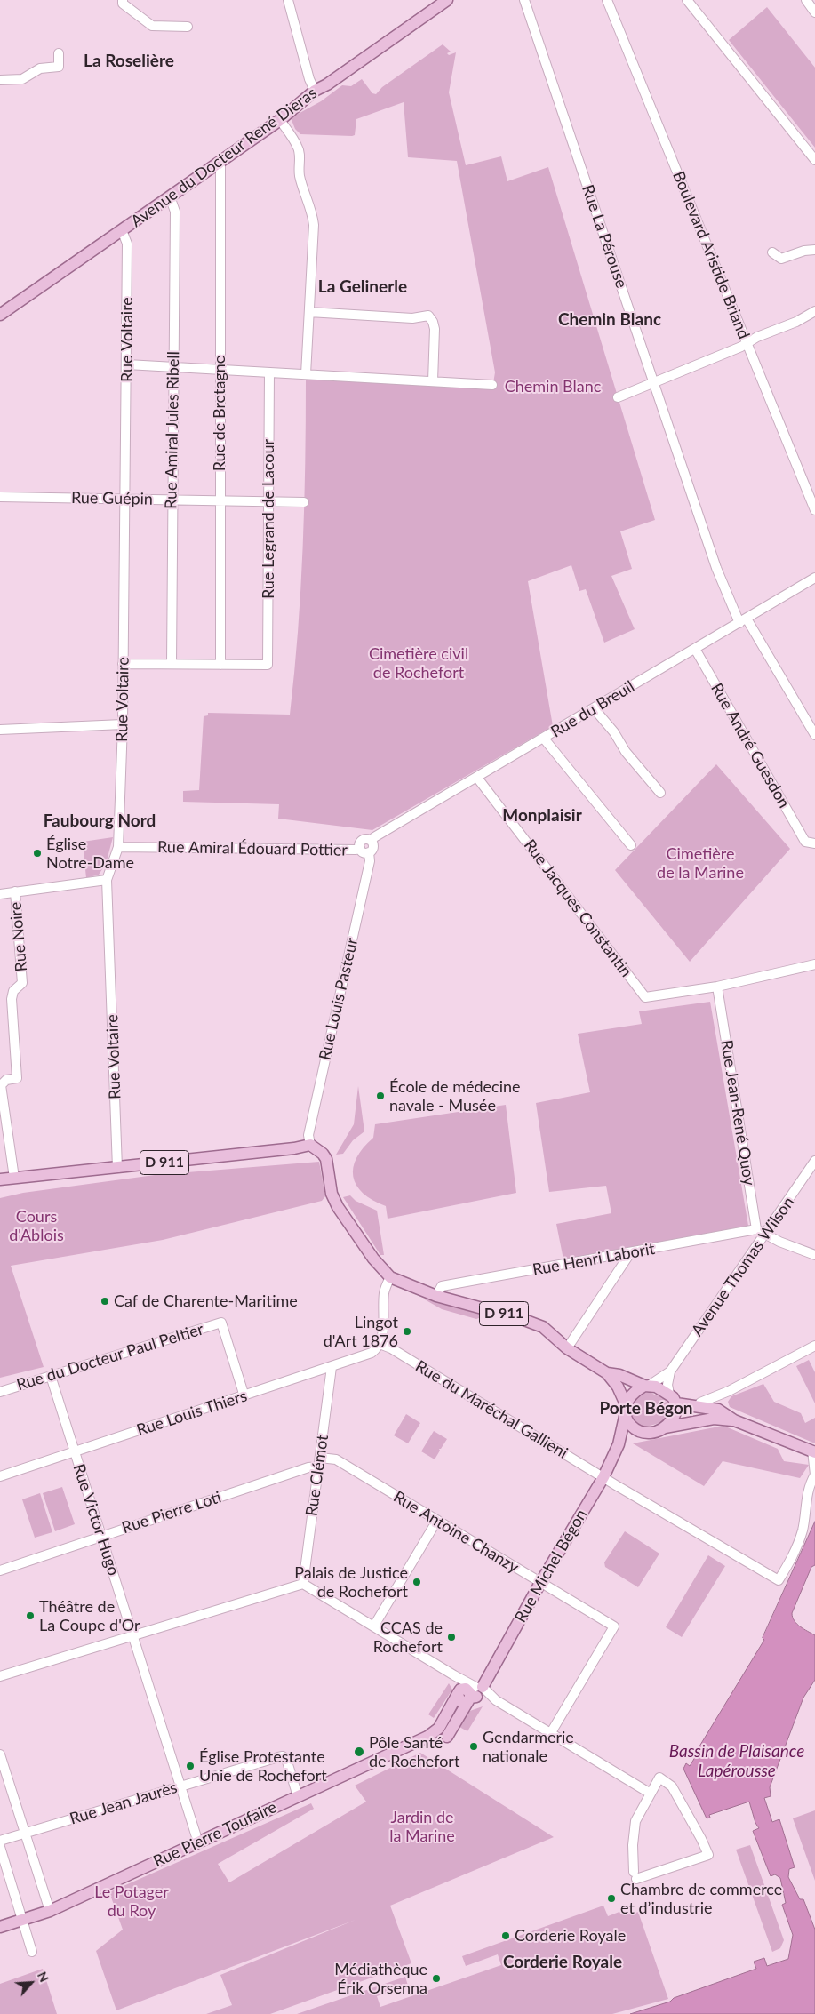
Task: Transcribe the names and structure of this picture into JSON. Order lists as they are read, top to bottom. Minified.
{"streets":{"main road":["Avenue du Docteur René Dieras","D 911","Rue Michel Bégon","Rue Pierre Toufaire"],"street":["Rue La Pérouse","Boulevard Aristide Briand","Rue Voltaire","Rue de Bretagne","Rue Amiral Jules Ribell","Rue Guépin","Rue Legrand de Lacour","Rue du Breuil","Rue André Guesdon","Rue Amiral Édouard Pottier","Rue Jacques Constantin","Rue Noire","Rue Louis Pasteur","Rue Jean-René Quoy","Rue Henri Laborit","Avenue Thomas Wilson","Rue du Docteur Paul Peltier","Rue du Maréchal Gallieni","Rue Louis Thiers","Rue Clémot","Rue Pierre Loti","Rue Victor Hugo","Rue Antoine Chanzy","Rue Jean Jaurès"]},"crossings":[["Avenue du Docteur René Dieras","Rue Voltaire"],["Avenue du Docteur René Dieras","Rue de Bretagne"],["Avenue du Docteur René Dieras","Rue Amiral Jules Ribell"],["Rue La Pérouse","Rue du Breuil"],["Rue Voltaire","Rue Guépin"],["Rue Voltaire","Rue Amiral Édouard Pottier"],["Rue Voltaire","D 911"],["Rue de Bretagne","Rue Guépin"],["Rue de Bretagne","Rue Legrand de Lacour"],["Rue Amiral Jules Ribell","Rue Guépin"],["Rue Guépin","Rue Legrand de Lacour"],["Rue du Breuil","Rue André Guesdon"],["Rue du Breuil","Rue Amiral Édouard Pottier"],["Rue du Breuil","Rue Jacques Constantin"],["Rue du Breuil","Rue Louis Pasteur"],["Rue Amiral Édouard Pottier","Rue Louis Pasteur"],["Rue Jacques Constantin","Rue Jean-René Quoy"],["Rue Noire","D 911"],["Rue Louis Pasteur","D 911"],["Rue Jean-René Quoy","Rue Henri Laborit"],["D 911","Rue Henri Laborit"],["D 911","Avenue Thomas Wilson"],["D 911","Rue Michel Bégon"],["Avenue Thomas Wilson","Rue Michel Bégon"],["Rue du Docteur Paul Peltier","Rue Louis Thiers"],["Rue du Docteur Paul Peltier","Rue Victor Hugo"],["Rue du Maréchal Gallieni","Rue Louis Thiers"],["Rue du Maréchal Gallieni","Rue Michel Bégon"],["Rue Louis Thiers","Rue Clémot"],["Rue Louis Thiers","Rue Victor Hugo"],["Rue Clémot","Rue Pierre Loti"],["Rue Clémot","Rue Antoine Chanzy"],["Rue Pierre Loti","Rue Victor Hugo"],["Rue Pierre Loti","Rue Antoine Chanzy"],["Rue Victor Hugo","Rue Jean Jaurès"],["Rue Victor Hugo","Rue Pierre Toufaire"],["Rue Antoine Chanzy","Rue Michel Bégon"],["Rue Michel Bégon","Rue Pierre Toufaire"],["Rue Jean Jaurès","Rue Pierre Toufaire"]],"districts":["La Roselière","La Gelinerle","Chemin Blanc","Monplaisir","Faubourg Nord","Porte Bégon","Corderie Royale"],"water":["Bassin de Plaisance Lapérousse"],"parks":["Chemin Blanc","Cimetière civil de Rochefort","Cimetière de la Marine","Cours d'Ablois","Jardin de la Marine","Le Potager du Roy"],"places":["Église Notre-Dame","École de médecine navale - Musée","Caf de Charente-Maritime","Lingot d'Art 1876","Palais de Justice de Rochefort","Théâtre de La Coupe d'Or","CCAS de Rochefort","Gendarmerie nationale","Pôle Santé de Rochefort","Église Protestante Unie de Rochefort","Chambre de commerce et d’industrie","Corderie Royale","Médiathèque Érik Orsenna"],"north":"top right"}
